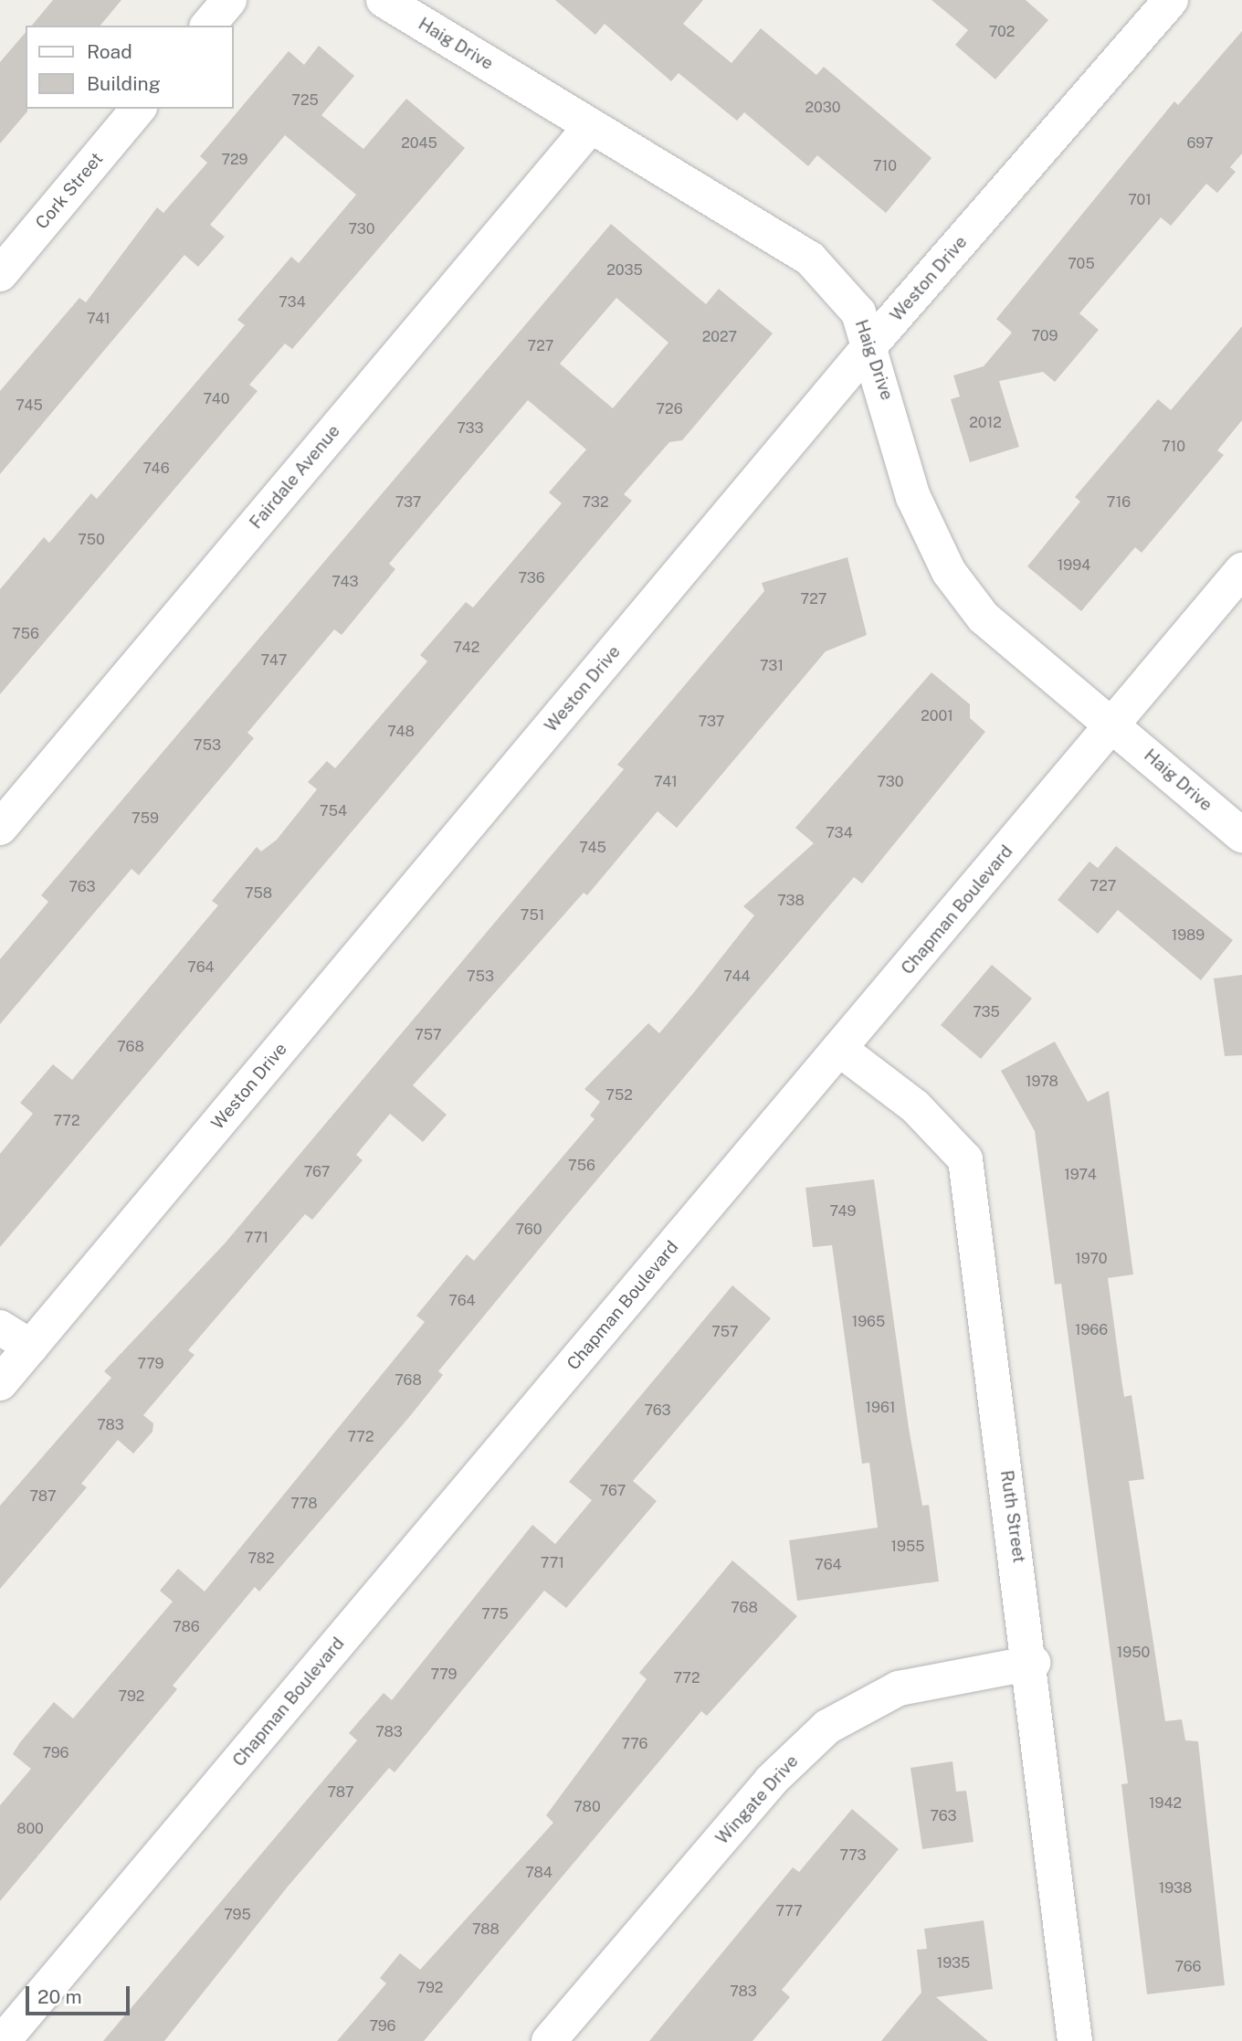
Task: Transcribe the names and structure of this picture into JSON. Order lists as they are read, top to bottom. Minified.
{"streets":{"street":["Haig Drive","Cork Street","Weston Drive","Fairdale Avenue","Chapman Boulevard","Ruth Street","Wingate Drive"]},"crossings":[["Haig Drive","Weston Drive"],["Haig Drive","Fairdale Avenue"],["Haig Drive","Chapman Boulevard"],["Chapman Boulevard","Ruth Street"],["Ruth Street","Wingate Drive"]],"house_numbers":["702","725","2030","2045","697","729","710","701","730","705","2035","734","741","709","2027","727","740","745","726","2012","733","710","746","737","732","716","750","1994","736","743","727","756","742","747","731","2001","737","748","753","741","730","754","759","734","745","727","763","758","738","751","1989","764","753","744","735","757","768","1978","752","772","756","767","1974","749","760","771","1970","764","1965","1966","757","779","768","1961","763","783","772","767","787","778","1955","782","771","764","768","775","786","1950","779","772","792","783","776","796","787","1942","780","763","800","773","784","1938","777","795","788","1935","766","792","783","796"],"legend":["Road","Building"],"scale_bar":"20 m"}
